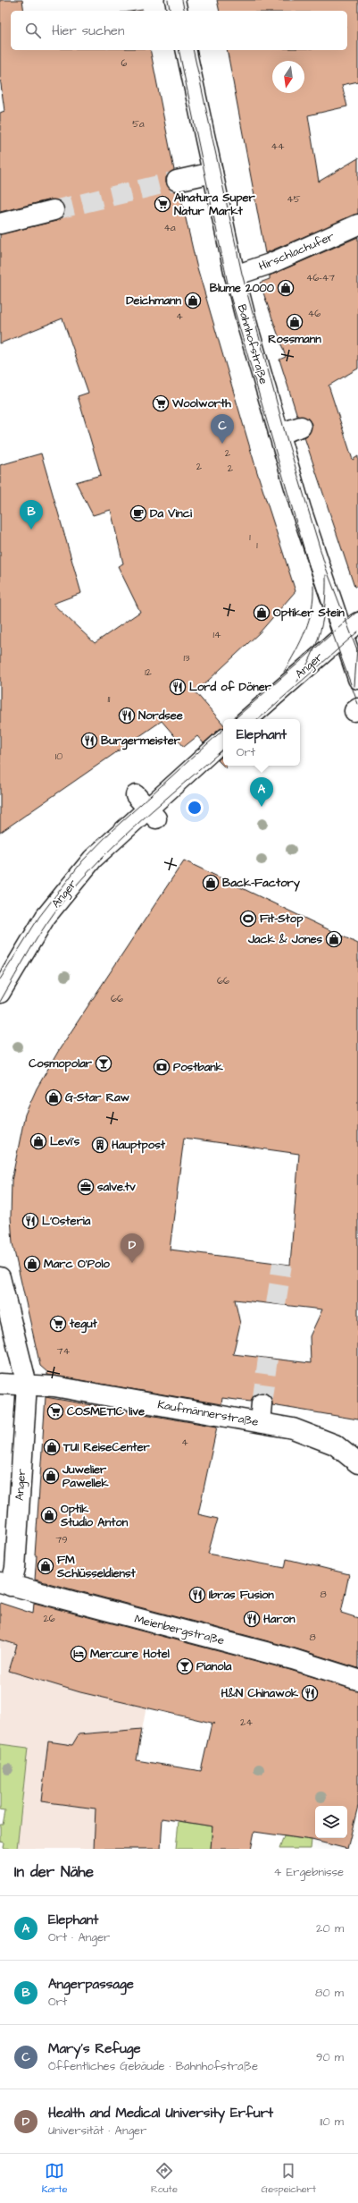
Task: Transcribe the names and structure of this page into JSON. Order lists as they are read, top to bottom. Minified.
{"streets":{"street":["Hirschlachufer","Bahnhofstraße","Anger","Kaufmännerstraße","Meienbergstraße"]},"crossings":[["Hirschlachufer","Bahnhofstraße"],["Bahnhofstraße","Anger"],["Anger","Kaufmännerstraße"],["Anger","Meienbergstraße"]],"places":{"supermarket":["Alnatura Super Natur Markt","Woolworth","tegut","COSMETIC live"],"shop":["Blume 2000","Deichmann","Rossmann","Optiker Stein","Back-Factory","Jack & Jones","G-Star Raw","Levi's","Marc O'Polo","TUI ReiseCenter","Juwelier Pawellek","Optik Studio Anton","FM Schlüsseldienst"],"cafe":["Da Vinci"],"restaurant":["Lord of Döner","Nordsee","Burgermeister","L'Osteria","Ibras Fusion","Haron","H&N Chinawok"],"sports":["Fit-Stop"],"bar":["Cosmopolar","Pianola"],"bank":["Postbank"],"building":["Hauptpost"],"office":["salve.tv"],"hotel":["Mercure Hotel"]},"house_numbers":["6","5a","44","45","4a","46-47","46","4","2","2","2","1","1","14","13","12","11","10","66","66","74","4","79","8","26","8","24"],"north":"bottom","page":{"search":"Hier suchen","pins":["C","B","A","D"],"popup":["Elephant","Ort"],"heading":["In der Nähe","4 Ergebnisse"],"list":[{"mark":"A","name":"Elephant","note":"Ort · Anger","value":"20 m"},{"mark":"B","name":"Angerpassage","note":"Ort","value":"80 m"},{"mark":"C","name":"Mary’s Refuge","note":"Öffentliches Gebäude · Bahnhofstraße","value":"90 m"},{"mark":"D","name":"Health and Medical University Erfurt","note":"Universität · Anger","value":"110 m"}],"nav":["Karte","Route","Gespeichert"]}}
